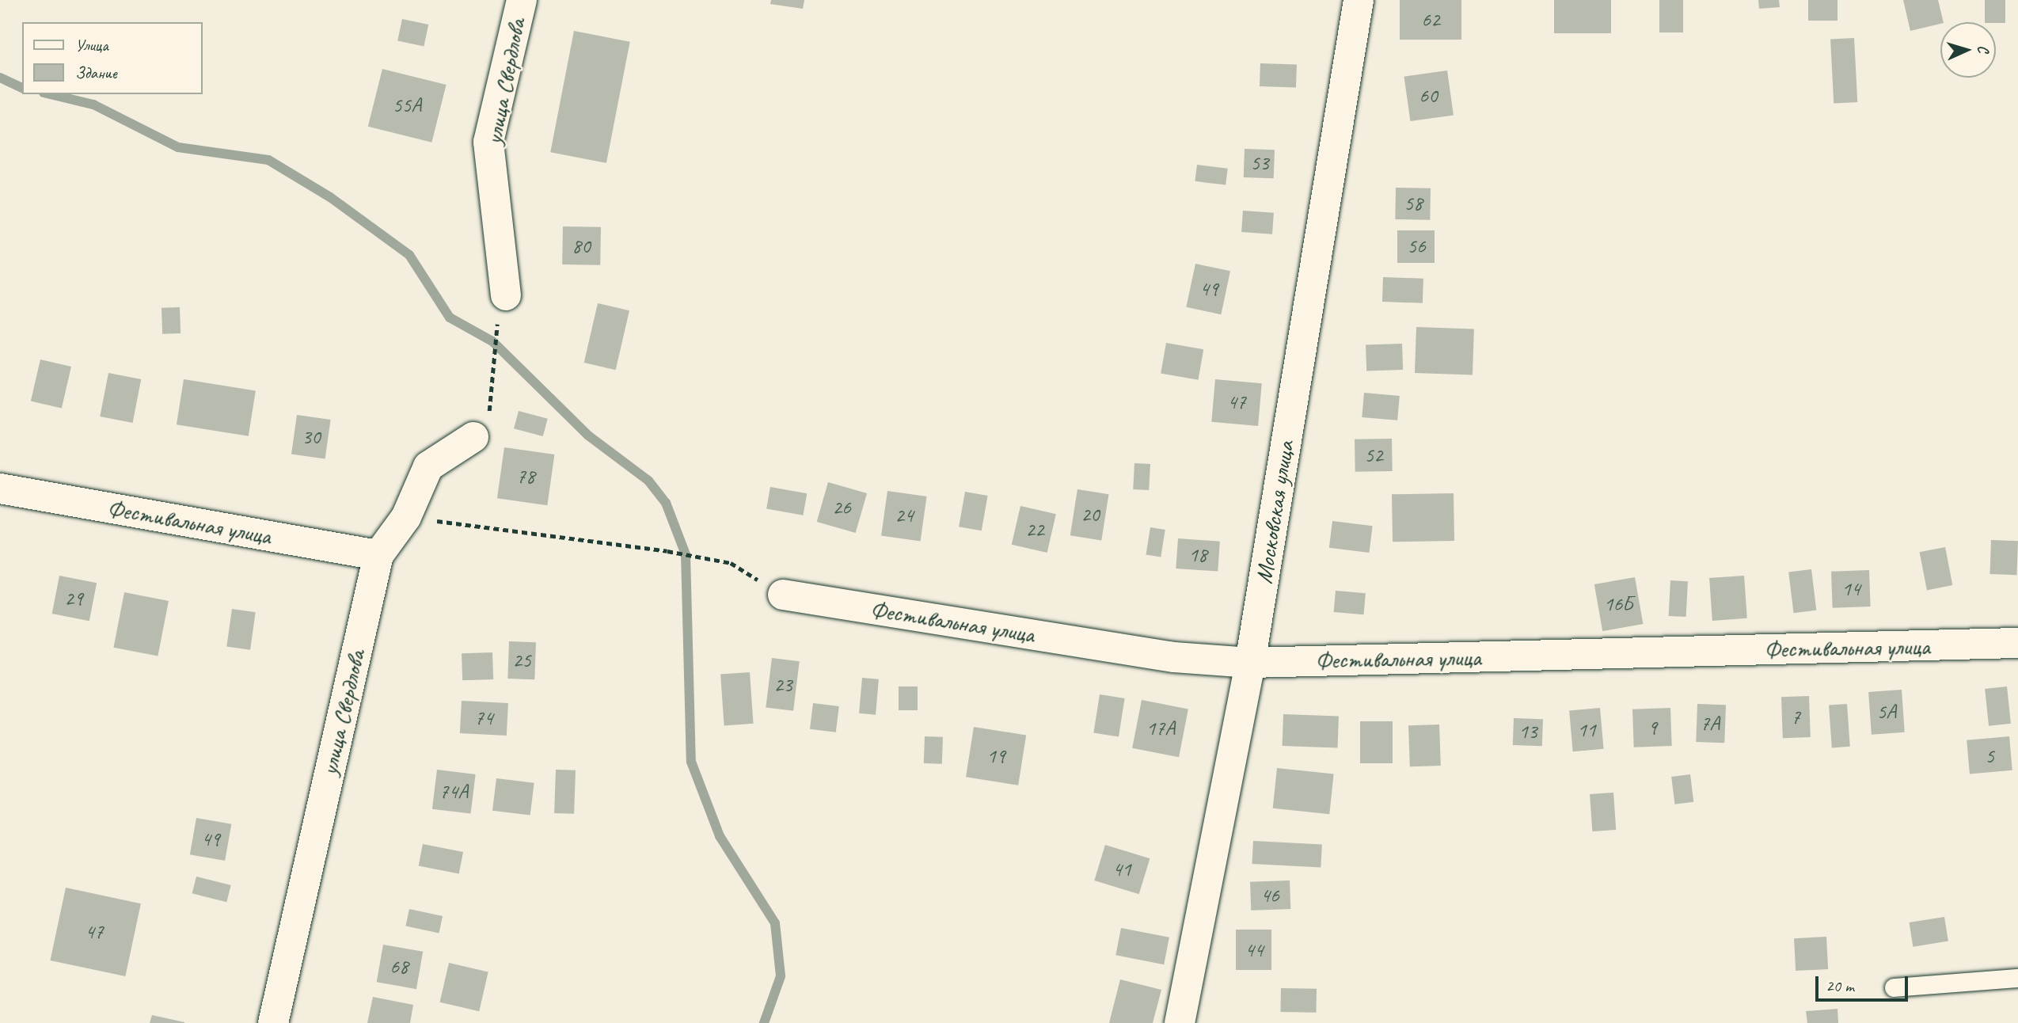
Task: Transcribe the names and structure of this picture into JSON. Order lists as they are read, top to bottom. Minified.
{"streets":{"street":["улица Свердлова","Московская улица","Фестивальная улица"]},"crossings":[["улица Свердлова","Фестивальная улица"],["Московская улица","Фестивальная улица"]],"house_numbers":["62","60","55А","53","58","80","56","49","47","30","52","78","26","20","24","22","18","14","29","16Б","25","23","5А","7","74","7А","9","17А","11","13","19","5","74А","49","41","46","47","44","68"],"legend":["Улица","Здание"],"scale_bar":"20 m","north":"right"}
